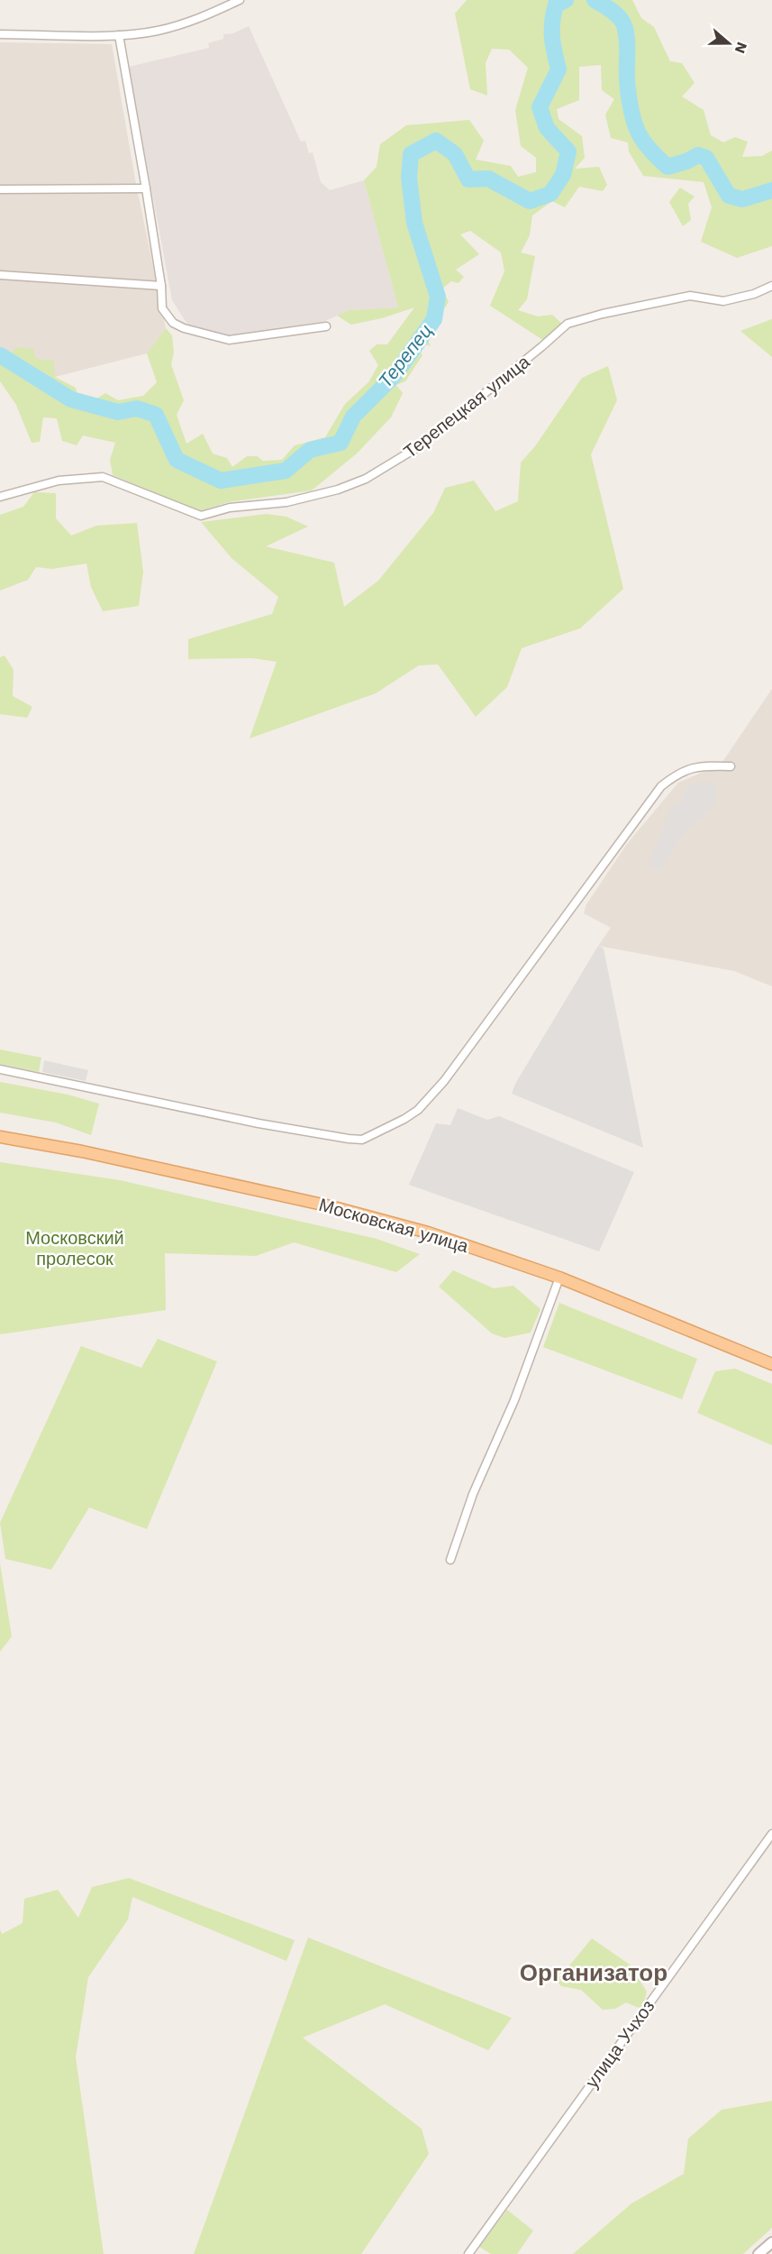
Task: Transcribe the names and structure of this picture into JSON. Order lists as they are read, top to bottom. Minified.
{"streets":{"main road":["Московская улица"],"street":["Терепецкая улица","улица Учхоз"]},"districts":["Организатор"],"water":["Терепец"],"parks":["Московский пролесок"],"north":"right"}
